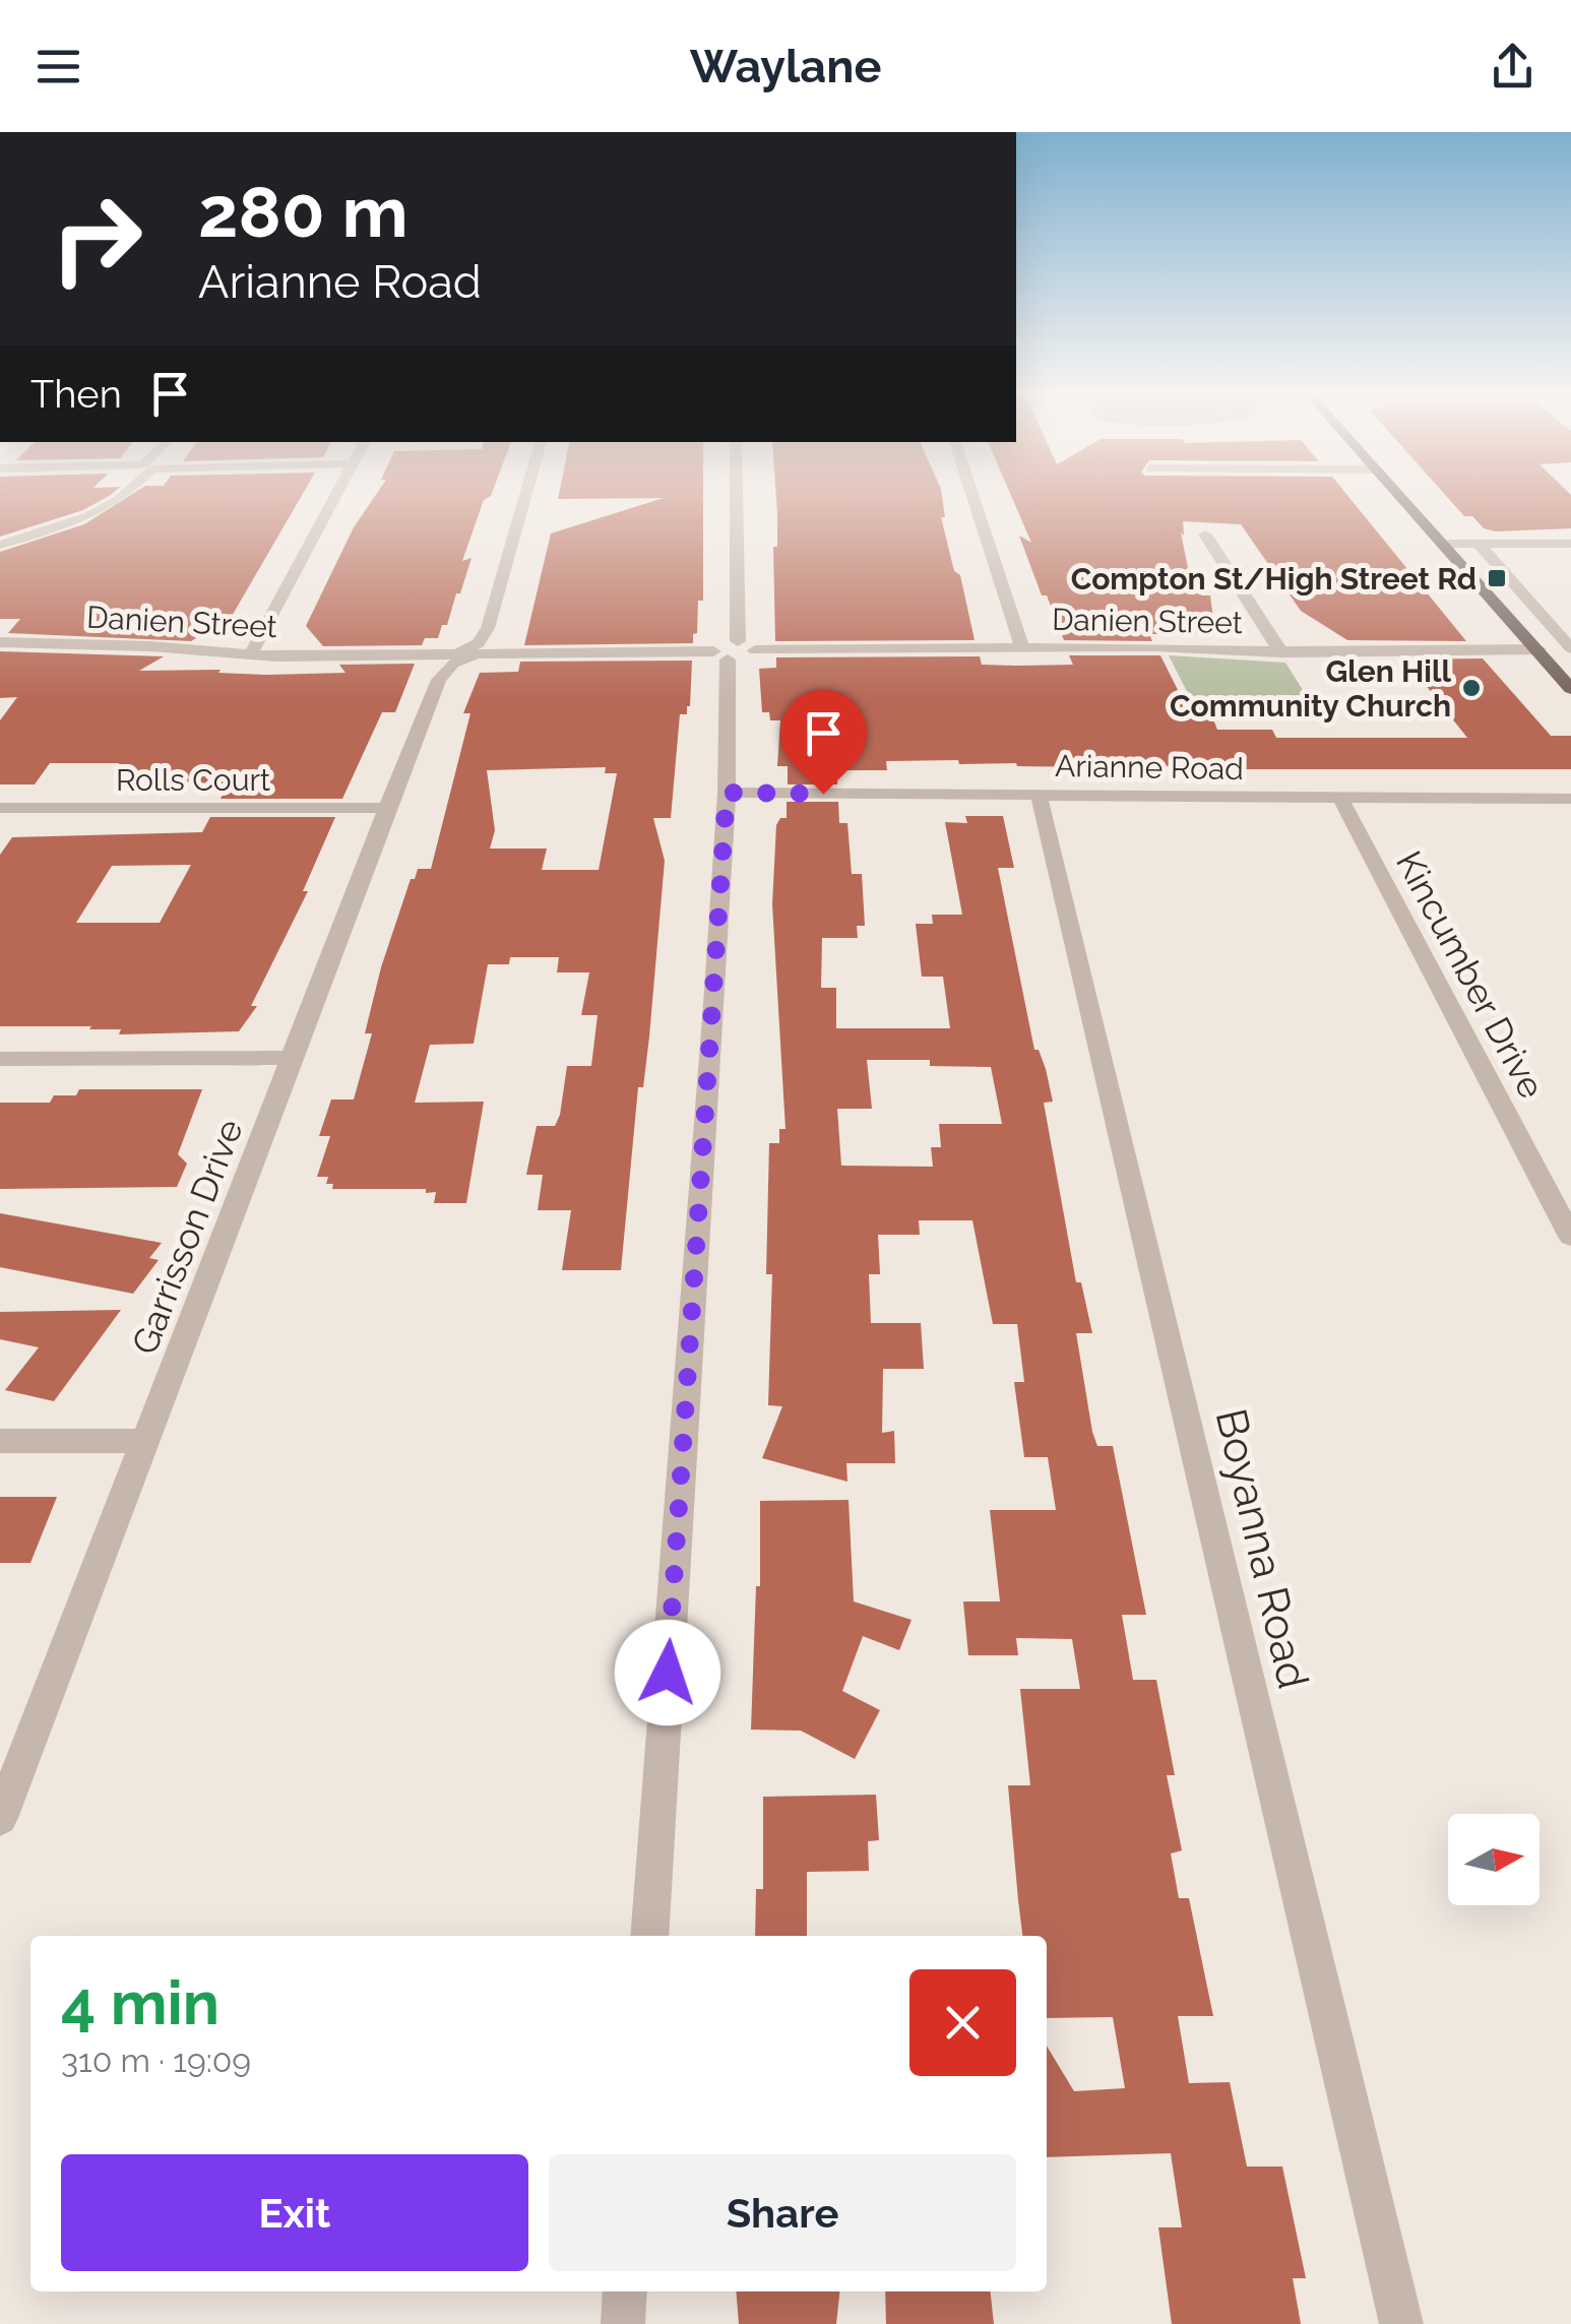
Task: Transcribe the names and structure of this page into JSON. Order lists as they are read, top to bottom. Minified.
{"streets":{"street":["Danien Street","Arianne Road","Rolls Court","Kincumber Drive","Garrisson Drive","Boyanna Road"]},"crossings":[["Arianne Road","Kincumber Drive"],["Arianne Road","Boyanna Road"],["Rolls Court","Garrisson Drive"]],"places":{"transit":["Compton St/High Street Rd"],"other":["Glen Hill Community Church"]},"north":"right","page":{"header":"Waylane","turn":["280 m","Arianne Road"],"then":"Then","heading":["4 min","310 m · 19:09"],"buttons":["Exit","Share"]}}
